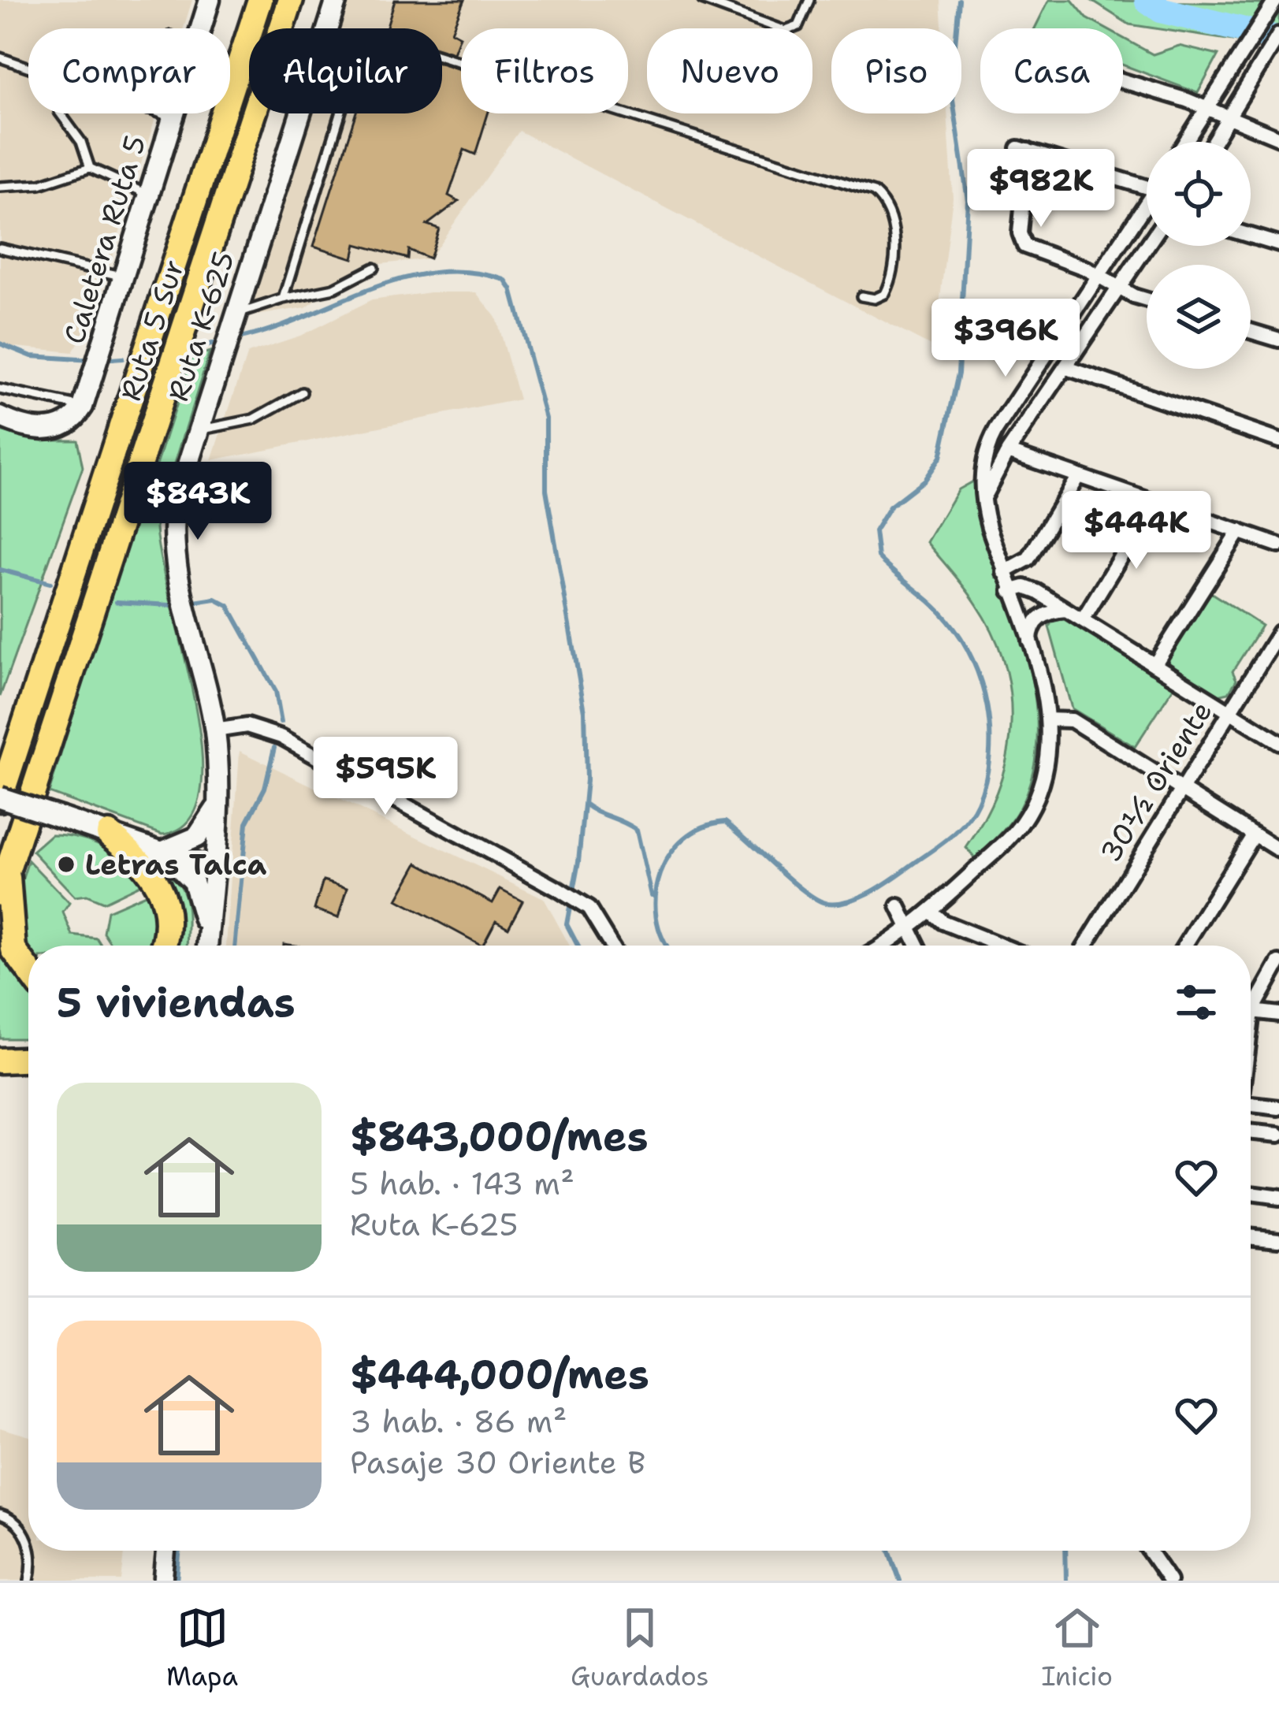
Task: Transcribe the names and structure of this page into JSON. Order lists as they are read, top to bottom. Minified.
{"streets":{"highway":["Ruta 5 Sur"],"main road":["Caletera Ruta 5","Ruta K-625"],"street":["30½ Oriente"]},"places":["Letras Talca"],"page":{"chip":["Comprar","Alquilar","Filtros","Nuevo","Piso","Casa"],"price":["$982K","$396K","$843K","$444K","$595K"],"heading":"5 viviendas","list":[{"name":"$843,000/mes","note":"5 hab. · 143 m² · Ruta K-625"},{"name":"$444,000/mes","note":"3 hab. · 86 m² · Pasaje 30 Oriente B"}],"tabs":["Mapa","Guardados","Inicio"]}}
